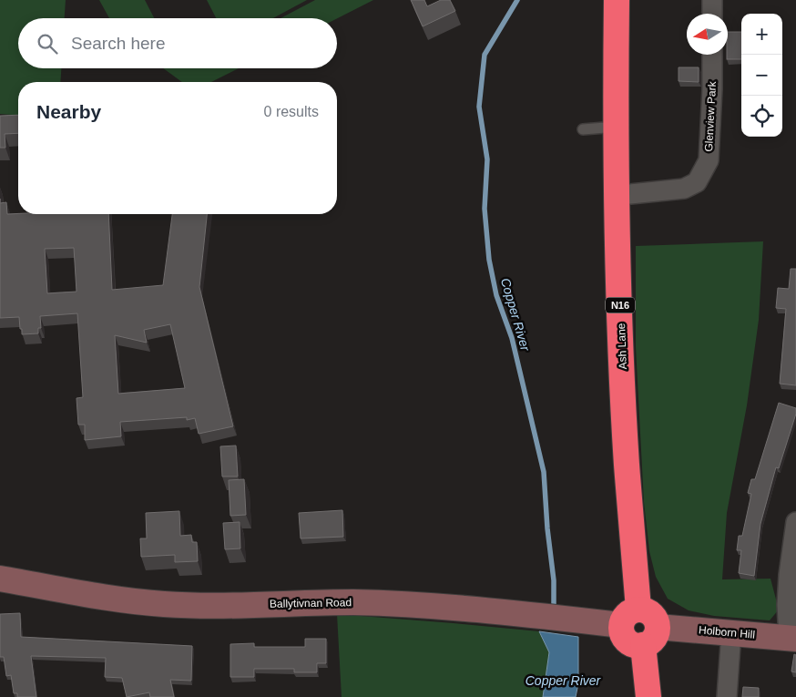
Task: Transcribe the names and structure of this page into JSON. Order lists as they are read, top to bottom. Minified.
{"streets":{"highway":["N16","Ash Lane"],"street":["Glenview Park","Ballytivnan Road","Holborn Hill"]},"crossings":[["Glenview Park","Ash Lane"],["N16","Ash Lane"],["N16","Ballytivnan Road"],["N16","Holborn Hill"],["Ash Lane","Ballytivnan Road"],["Ash Lane","Holborn Hill"],["Ballytivnan Road","Holborn Hill"]],"water":["Copper River"],"north":"left","page":{"map_buttons":["+","−"],"search":"Search here","heading":["Nearby","0 results"]}}
